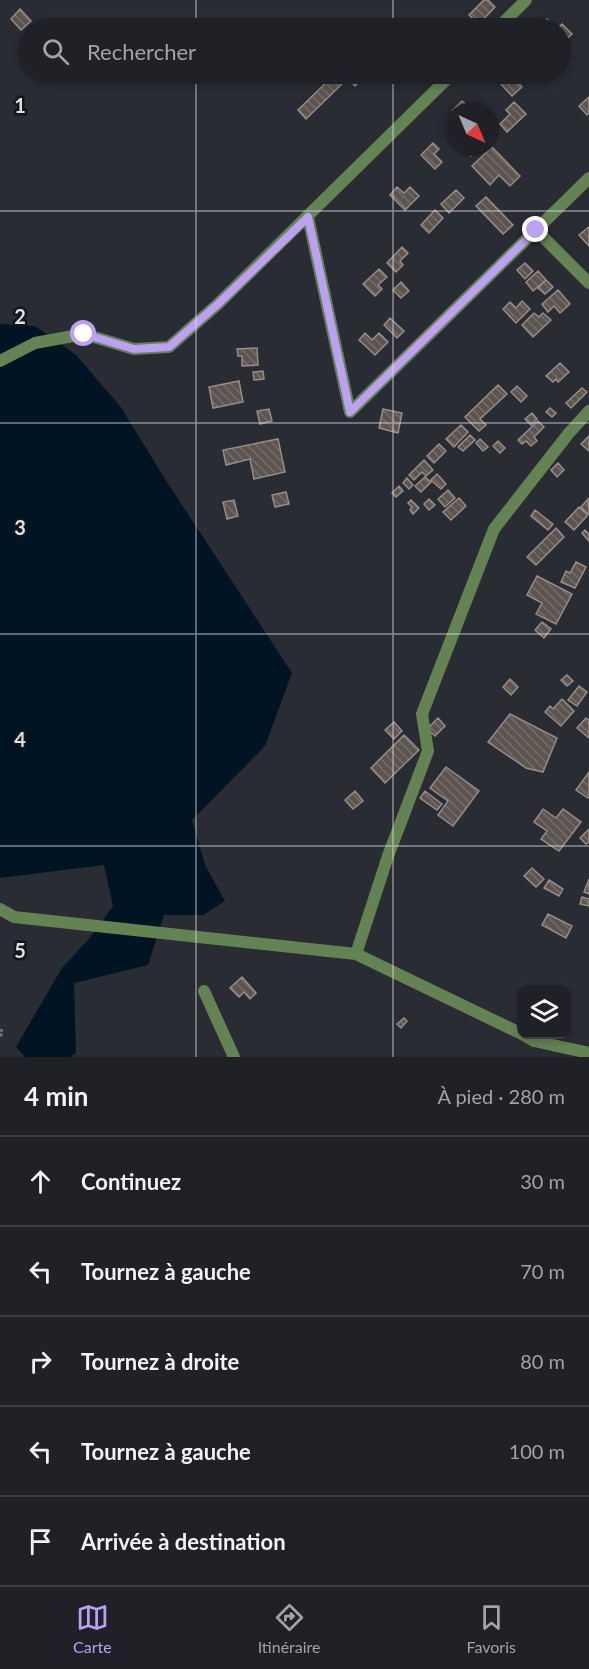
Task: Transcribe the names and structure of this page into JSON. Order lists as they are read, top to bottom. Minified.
{"north":"bottom right","page":{"search":"Rechercher","heading":["4 min","À pied · 280 m"],"list":[["Continuez","30 m"],["Tournez à gauche","70 m"],["Tournez à droite","80 m"],["Tournez à gauche","100 m"],"Arrivée à destination"],"nav":["Carte","Itinéraire","Favoris"]},"grid":{"rows":["1","2","3","4","5"]}}
